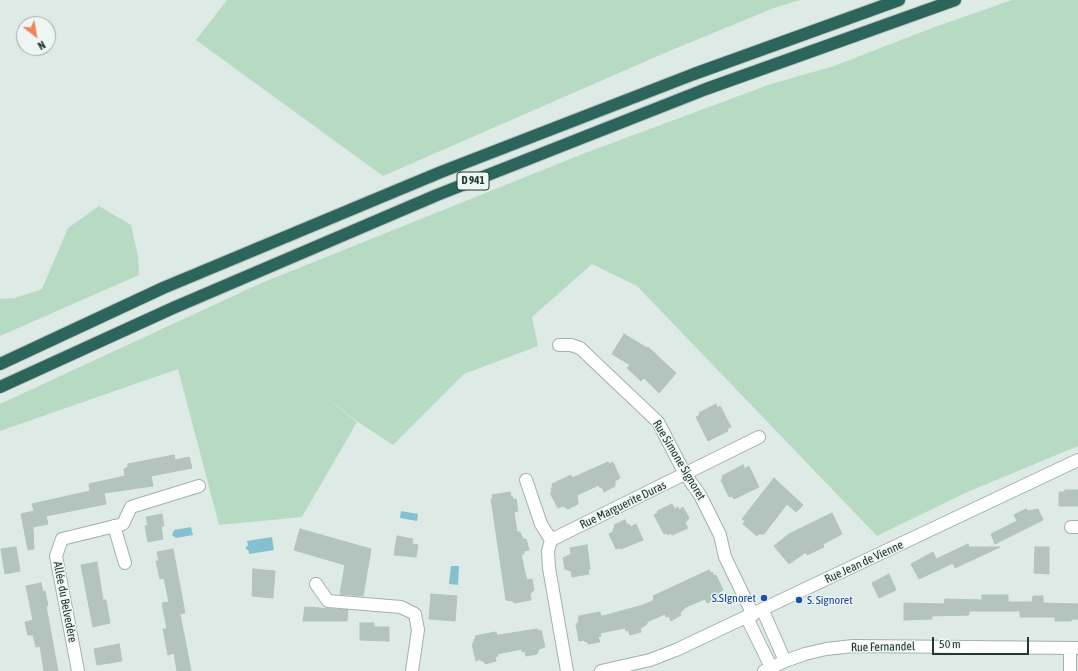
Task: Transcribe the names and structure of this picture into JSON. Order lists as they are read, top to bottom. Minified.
{"streets":{"highway":["D 941"],"street":["Rue Simone Signoret","Rue Marguerite Duras","Rue Jean de Vienne","Allée du Belvedère","Rue Fernandel"]},"crossings":[["Rue Simone Signoret","Rue Marguerite Duras"],["Rue Simone Signoret","Rue Jean de Vienne"],["Rue Simone Signoret","Rue Fernandel"],["Rue Jean de Vienne","Rue Fernandel"]],"places":["S.SIgnoret","S. Signoret"],"scale_bar":"50 m","north":"bottom right"}
